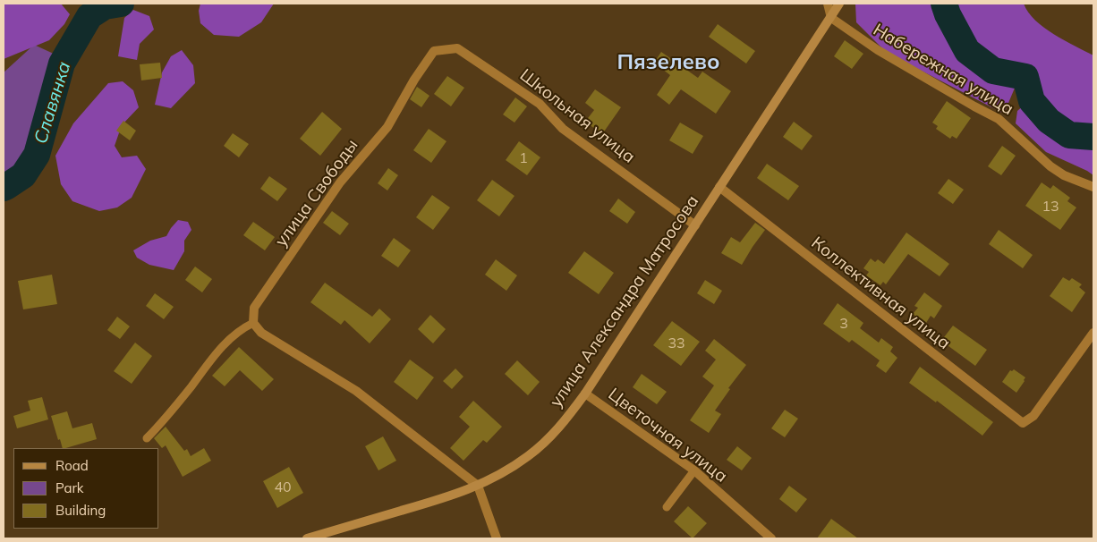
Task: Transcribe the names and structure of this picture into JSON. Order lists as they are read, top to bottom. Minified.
{"streets":{"main road":["улица Александра Матросова"],"street":["Набережная улица","Школьная улица","улица Свободы","Коллективная улица","Цветочная улица"]},"crossings":[["Набережная улица","улица Александра Матросова"],["Школьная улица","улица Свободы"],["Школьная улица","улица Александра Матросова"],["Коллективная улица","улица Александра Матросова"],["улица Александра Матросова","Цветочная улица"]],"districts":["Пязелево"],"water":["Славянка"],"house_numbers":["1","13","3","33","40"],"legend":["Road","Park","Building"]}
